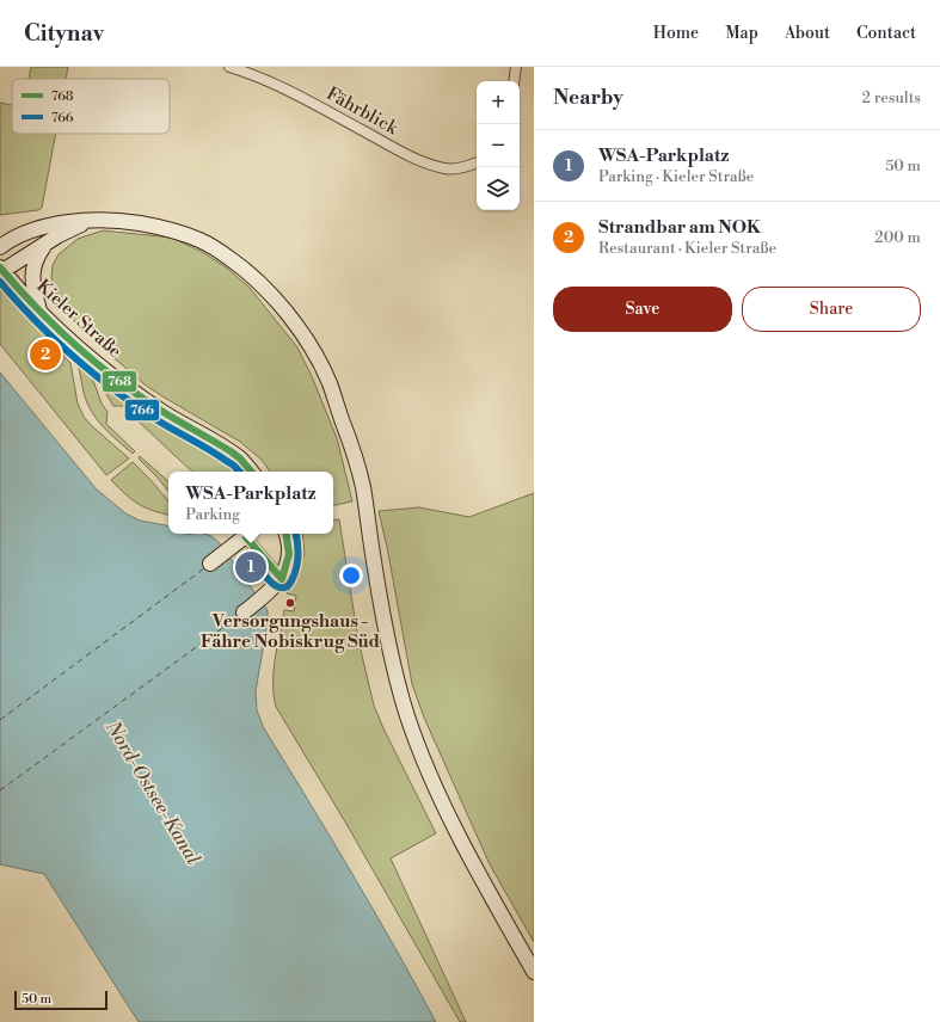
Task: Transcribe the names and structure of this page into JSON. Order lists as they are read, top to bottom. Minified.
{"streets":{"main road":["Kieler Straße"],"street":["Fährblick"]},"water":["Nord-Ostsee-Kanal"],"places":["Versorgungshaus - Fähre Nobiskrug Süd"],"lines":["transit line 768","transit line 766"],"legend":["768","766"],"scale_bar":"50 m","page":{"header":"Citynav","nav":["Home","Map","About","Contact"],"heading":["Nearby","2 results"],"map_buttons":["+","−"],"list":[{"mark":"1","name":"WSA-Parkplatz","note":"Parking · Kieler Straße","value":"50 m"},{"mark":"2","name":"Strandbar am NOK","note":"Restaurant · Kieler Straße","value":"200 m"}],"buttons":["Save","Share"],"pins":["2","1"],"popup":["WSA-Parkplatz","Parking"],"scale":"50 m"}}
